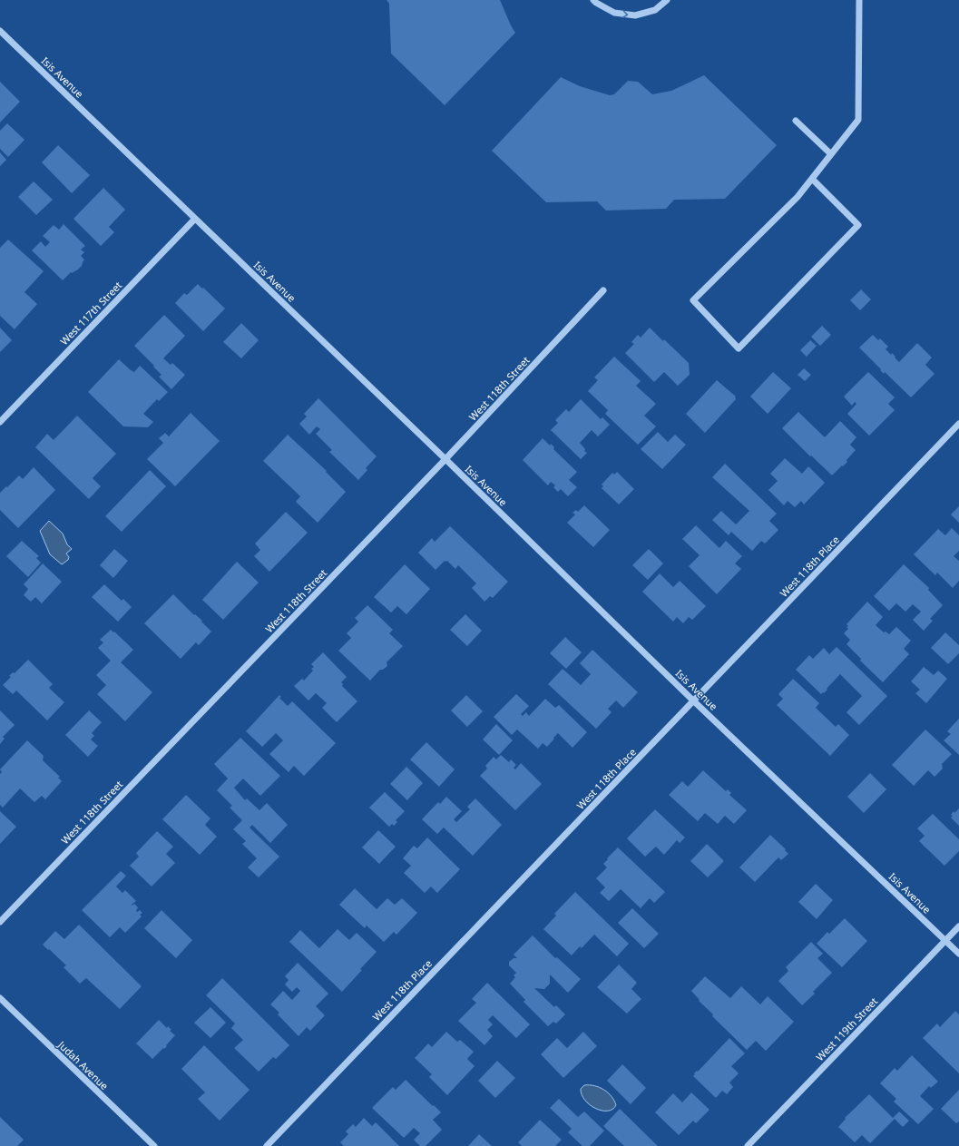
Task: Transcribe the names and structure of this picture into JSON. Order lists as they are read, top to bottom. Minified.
{"streets":{"street":["Isis Avenue","West 117th Street","West 118th Street","West 118th Place","West 119th Street","Judah Avenue"]},"crossings":[["Isis Avenue","West 117th Street"],["Isis Avenue","West 118th Street"],["Isis Avenue","West 118th Place"],["Isis Avenue","West 119th Street"]]}
